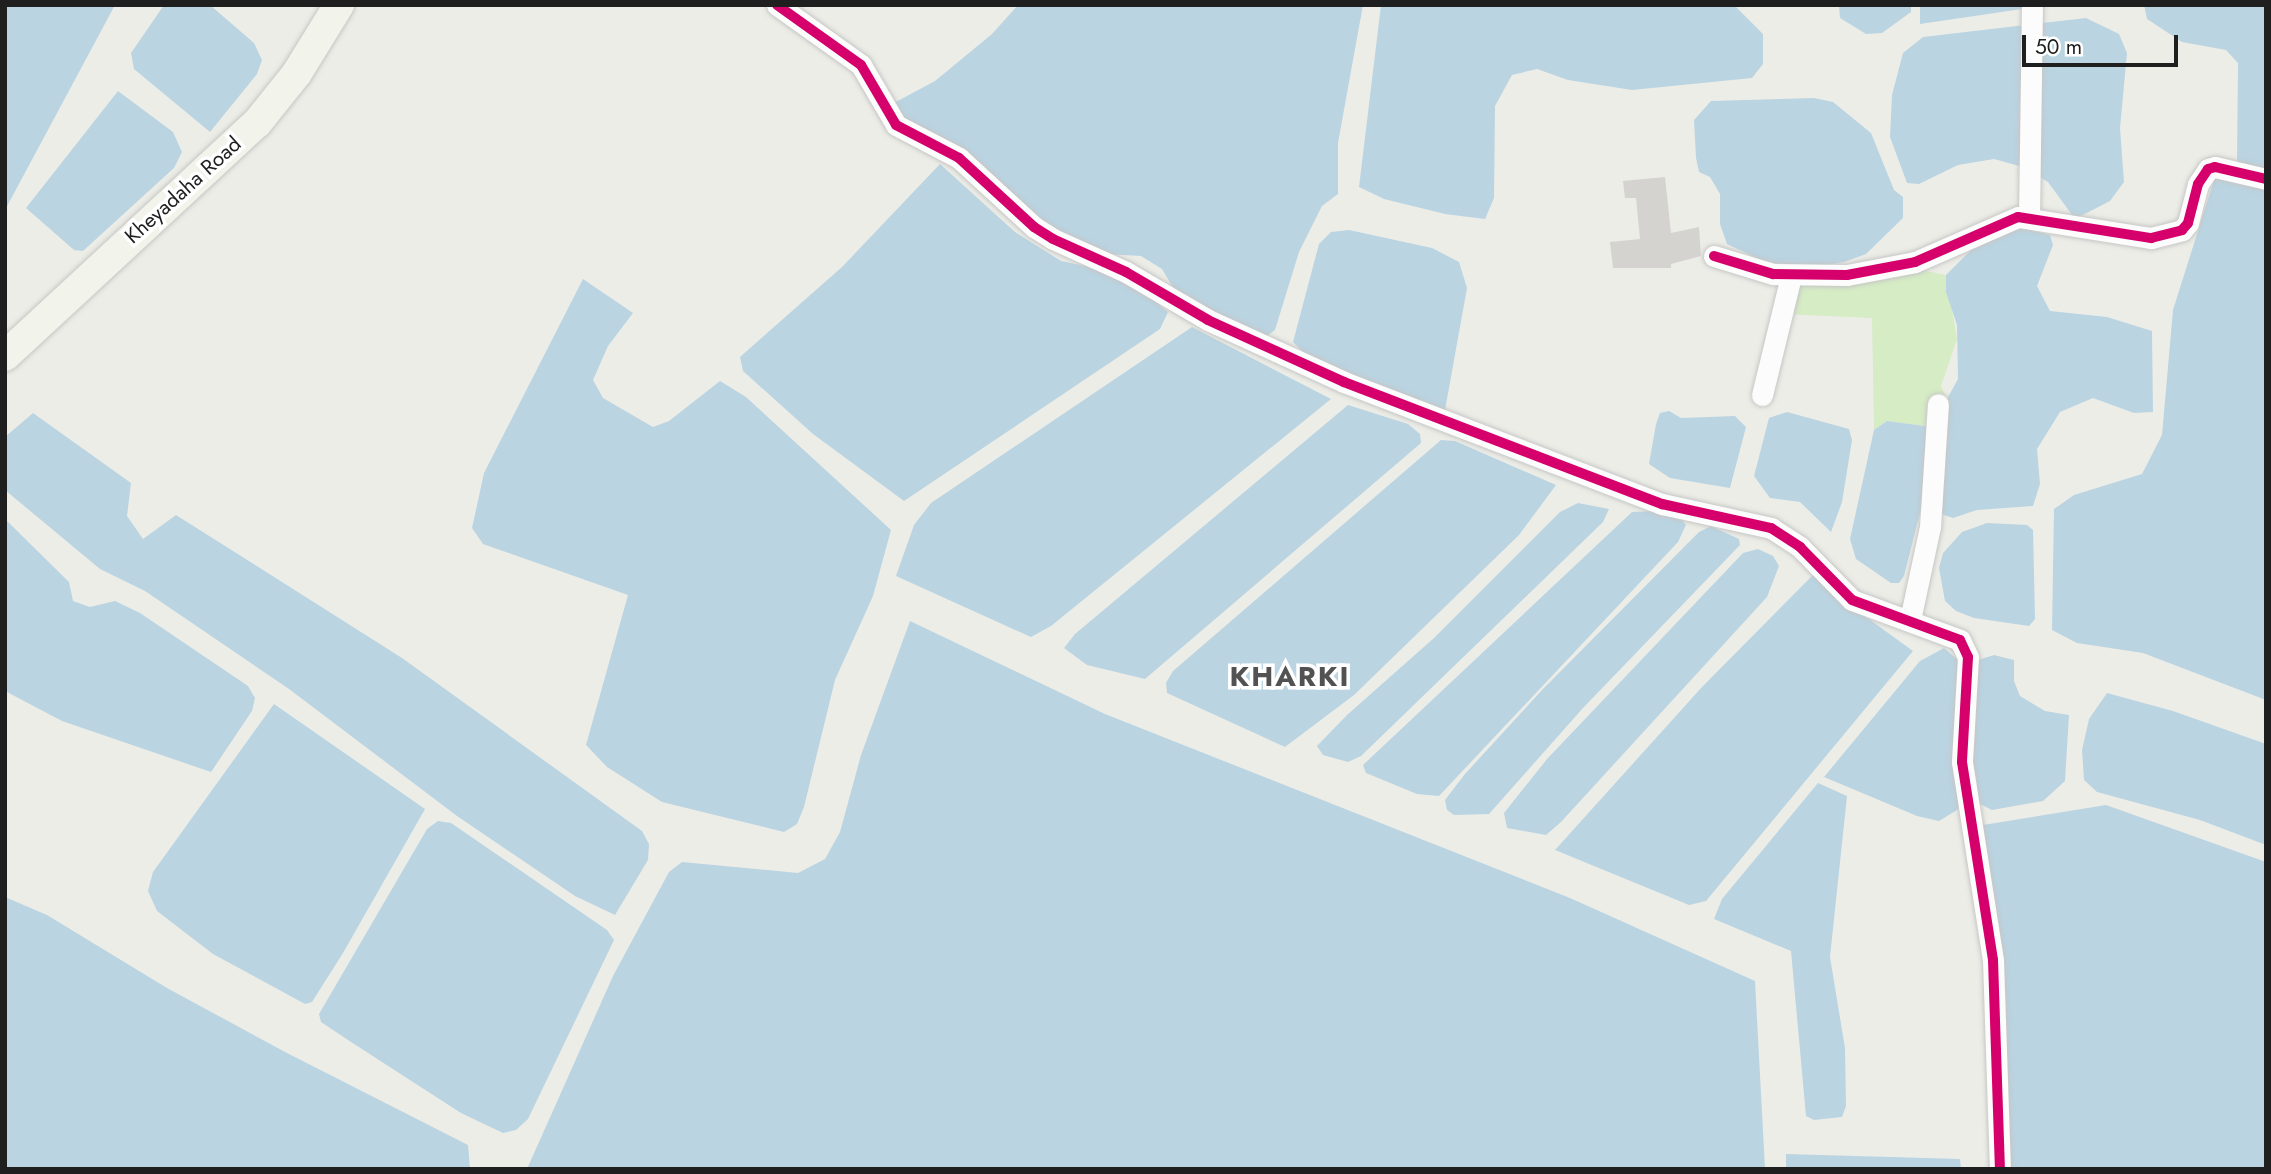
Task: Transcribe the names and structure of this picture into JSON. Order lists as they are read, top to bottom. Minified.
{"streets":{"main road":["Kheyadaha Road"]},"districts":["KHARKI"],"scale_bar":"50 m"}
